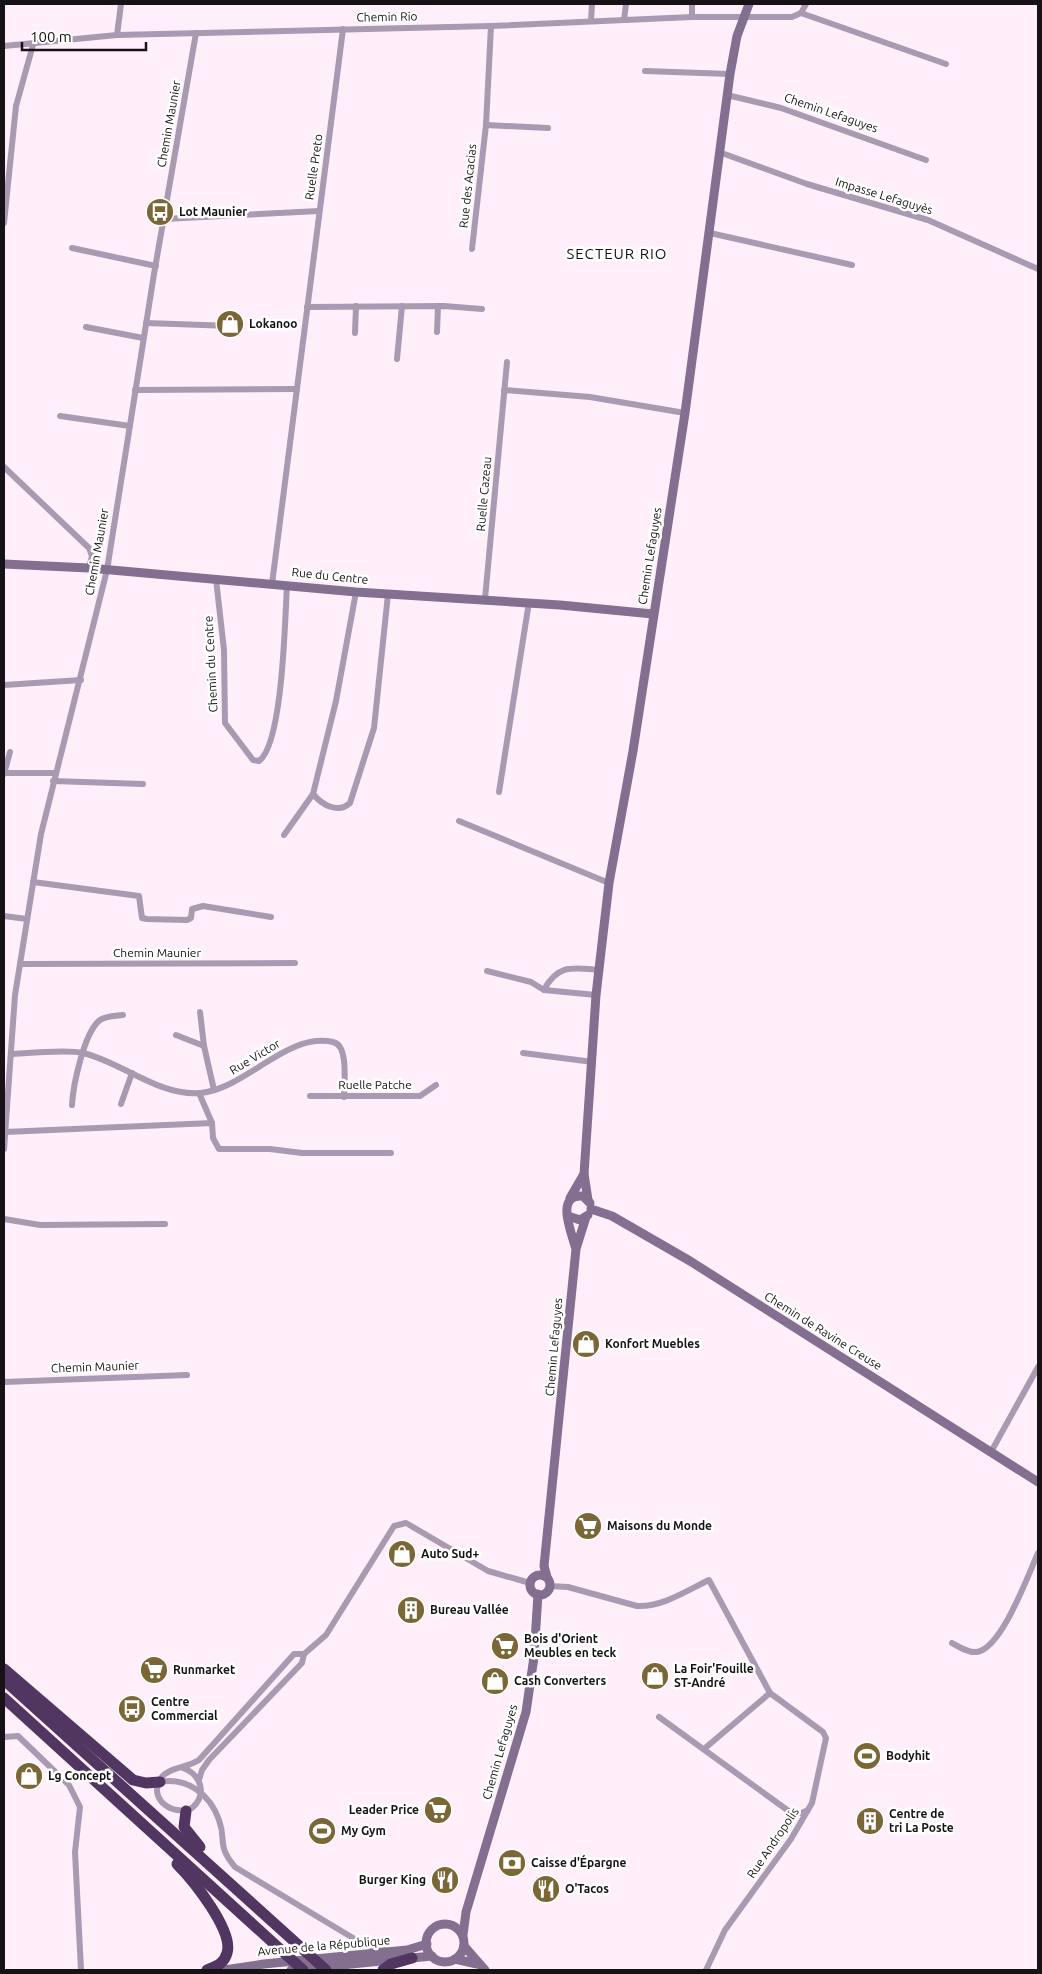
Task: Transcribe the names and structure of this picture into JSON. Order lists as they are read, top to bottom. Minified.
{"streets":{"main road":["Chemin Lefaguyes","Rue du Centre","Chemin de Ravine Creuse","Avenue de la République"],"street":["Chemin Rio","Chemin Maunier","Ruelle Preto","Rue des Acacias","Impasse Lefaguyès","Ruelle Cazeau","Chemin du Centre","Rue Victor","Ruelle Patche","Rue Andropolis"]},"crossings":[["Chemin Rio","Chemin Lefaguyes"],["Chemin Rio","Chemin Maunier"],["Chemin Rio","Ruelle Preto"],["Chemin Rio","Rue des Acacias"],["Chemin Lefaguyes","Impasse Lefaguyès"],["Chemin Lefaguyes","Rue du Centre"],["Chemin Lefaguyes","Chemin de Ravine Creuse"],["Chemin Lefaguyes","Rue Andropolis"],["Chemin Lefaguyes","Avenue de la République"],["Chemin Maunier","Rue du Centre"],["Chemin Maunier","Rue Victor"],["Ruelle Preto","Rue du Centre"],["Ruelle Cazeau","Rue du Centre"],["Rue du Centre","Chemin du Centre"],["Rue Victor","Ruelle Patche"]],"districts":["SECTEUR RIO"],"places":{"bus stop":["Lot Maunier","Centre Commercial"],"shop":["Lokanoo","Konfort Muebles","Auto Sud+","La Foir'Fouille ST-André","Cash Converters","Lg Concept"],"supermarket":["Maisons du Monde","Bois d'Orient Meubles en teck","Runmarket","Leader Price"],"building":["Bureau Vallée","Centre de tri La Poste"],"sports":["Bodyhit","My Gym"],"bank":["Caisse d'Épargne"],"restaurant":["Burger King","O'Tacos"]},"scale_bar":"100 m"}
